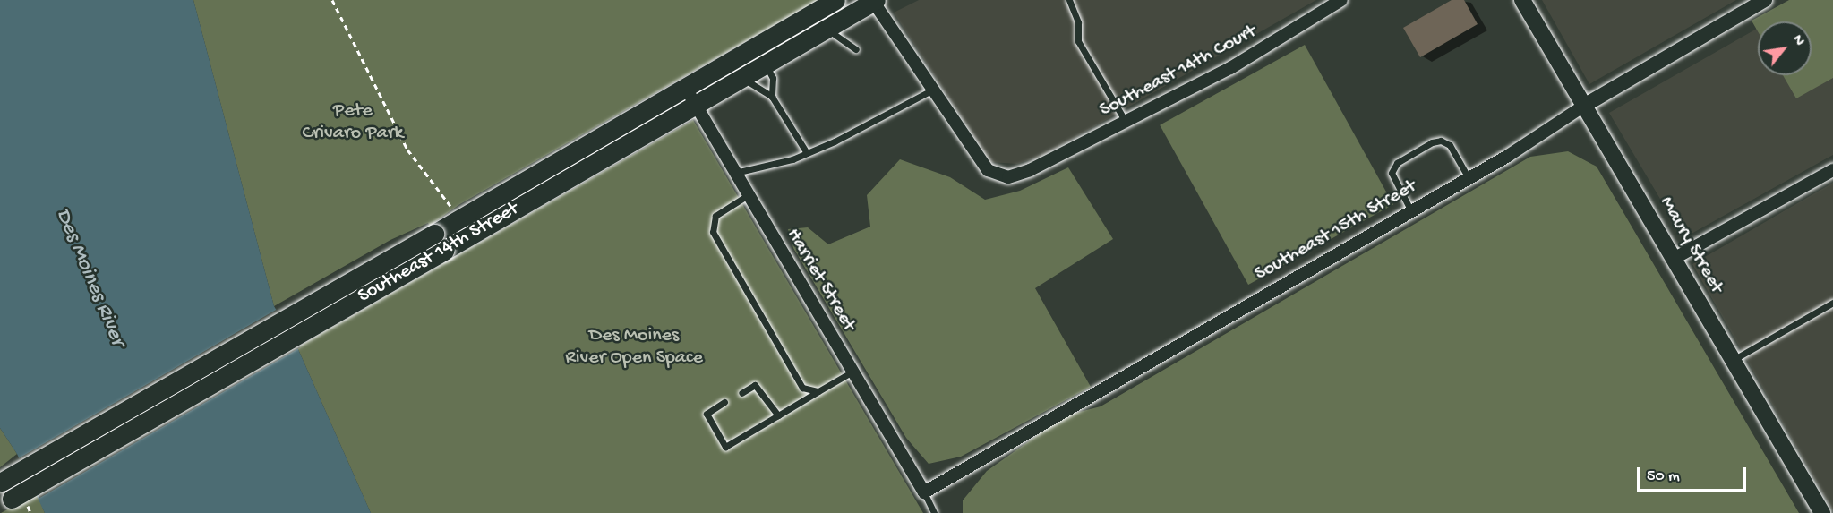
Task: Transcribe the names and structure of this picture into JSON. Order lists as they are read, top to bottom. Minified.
{"streets":{"main road":["Maury Street","Southeast 14th Street"],"street":["Southeast 14th Court","Southeast 15th Street","Harriet Street"]},"crossings":[["Southeast 14th Court","Southeast 14th Street"],["Southeast 15th Street","Maury Street"],["Southeast 15th Street","Harriet Street"],["Southeast 14th Street","Harriet Street"]],"water":["Des Moines River"],"parks":["Pete Crivaro Park","Des Moines River Open Space"],"scale_bar":"50 m","north":"top right"}
